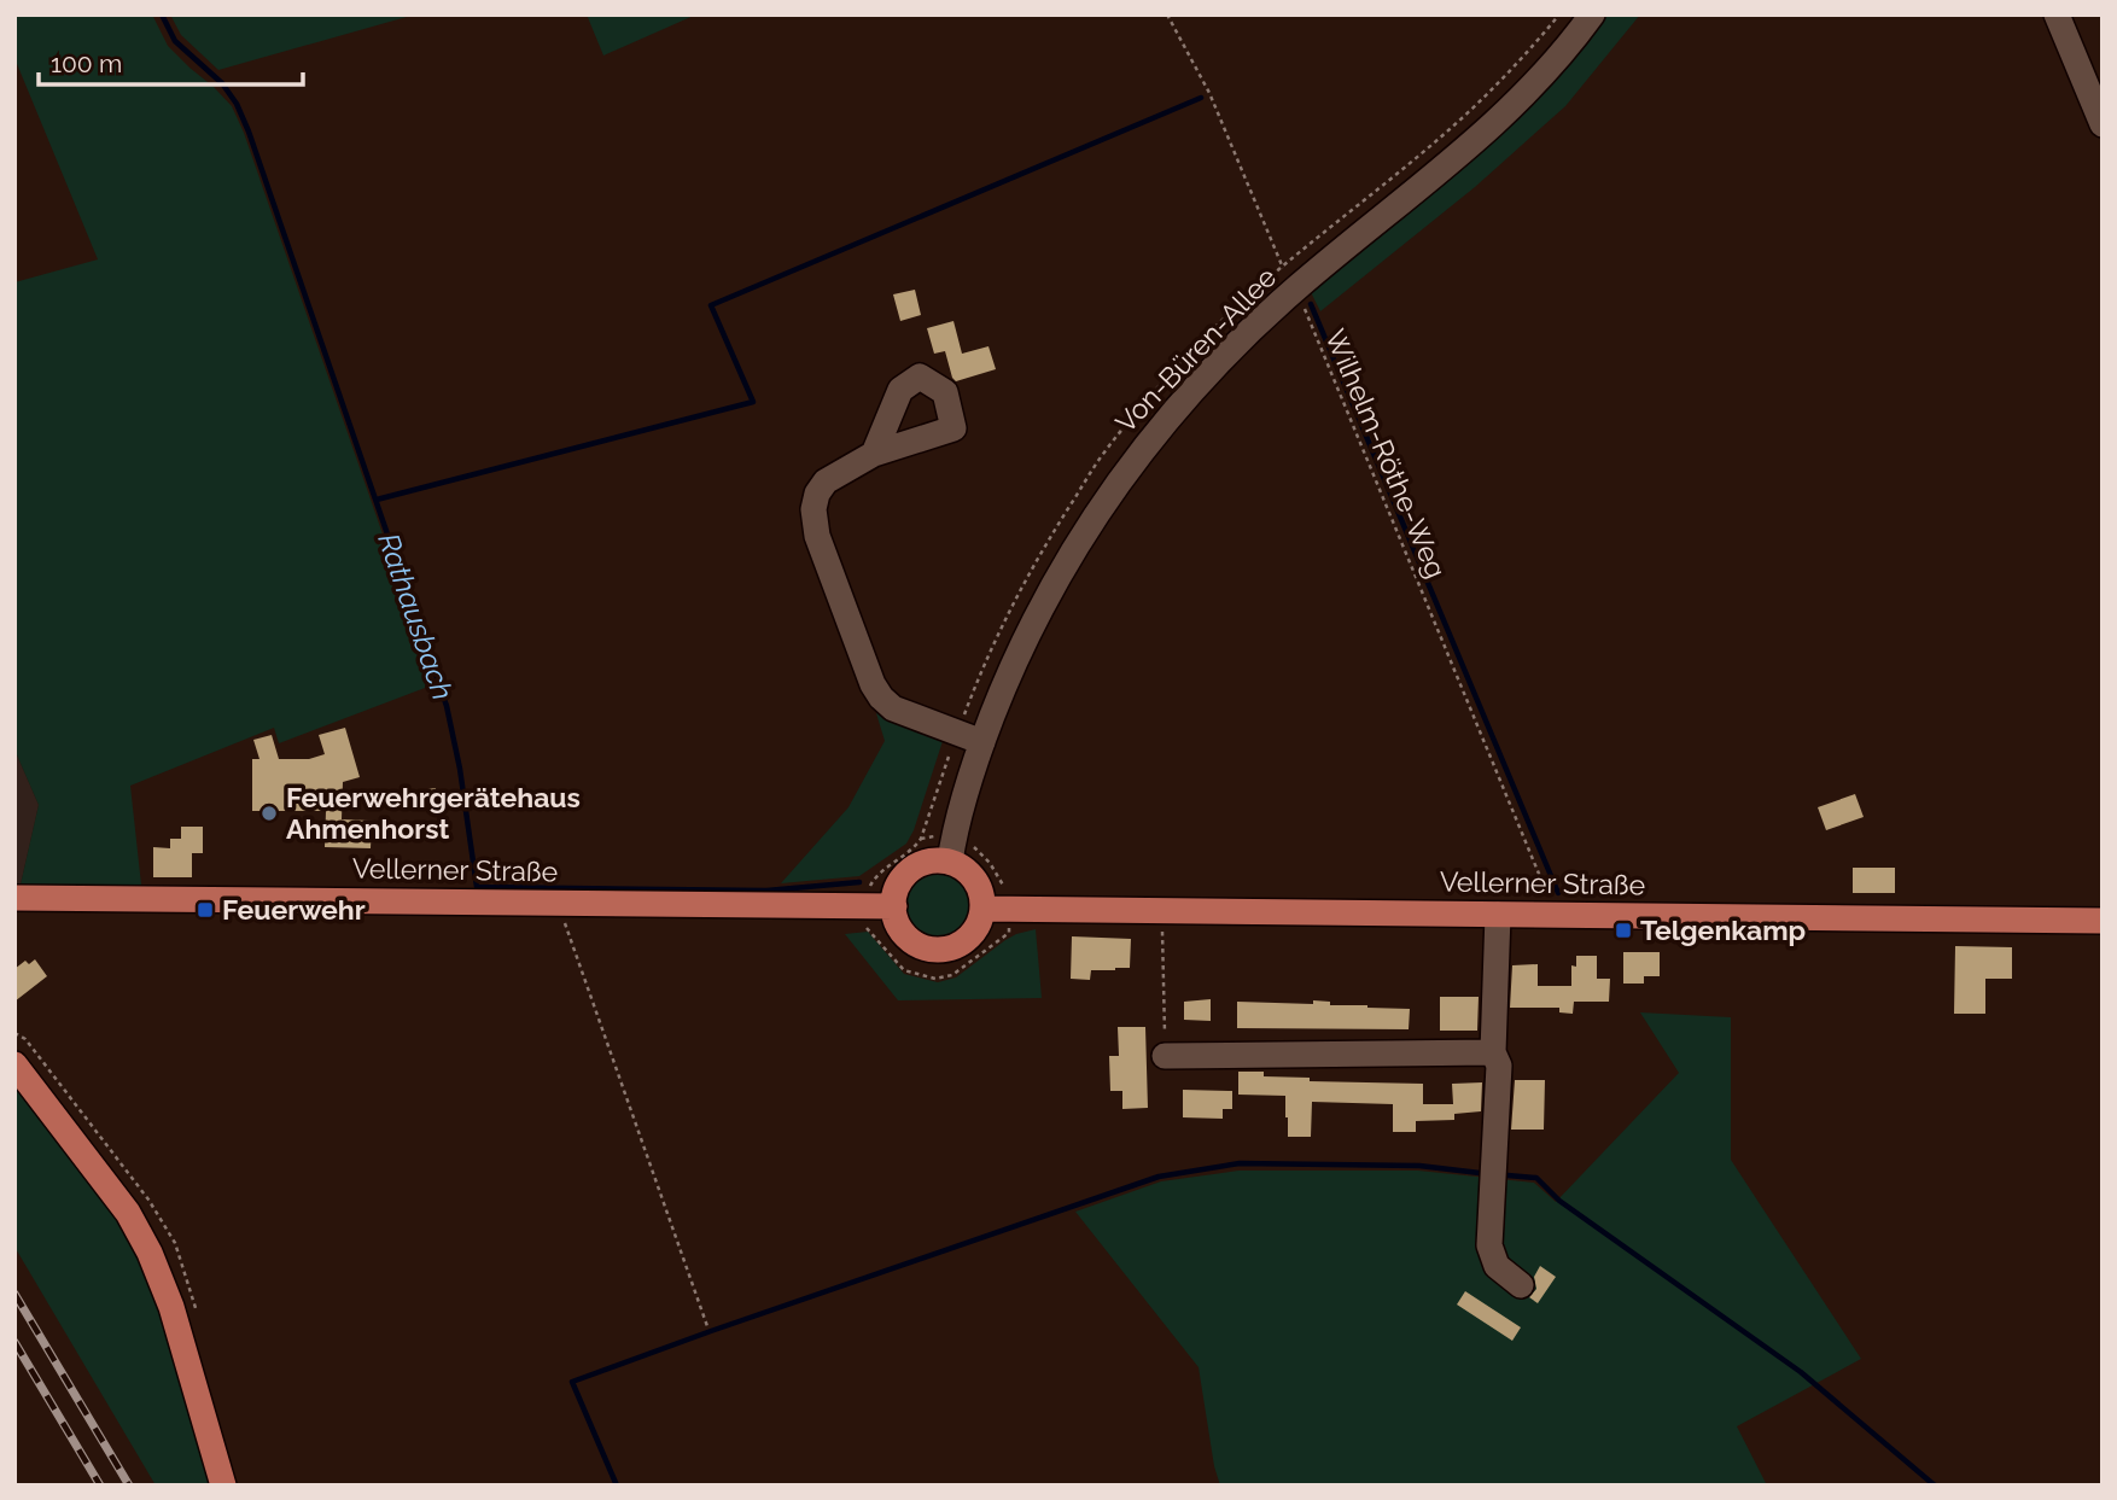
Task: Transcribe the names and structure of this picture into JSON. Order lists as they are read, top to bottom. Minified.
{"streets":{"main road":["Vellerner Straße"],"street":["Von-Büren-Allee"],"path":["Wilhelm-Röthe-Weg"]},"crossings":[["Von-Büren-Allee","Wilhelm-Röthe-Weg"],["Von-Büren-Allee","Vellerner Straße"],["Wilhelm-Röthe-Weg","Vellerner Straße"]],"water":["Rathausbach"],"places":{"other":["Feuerwehrgerätehaus Ahmenhorst"],"transit":["Feuerwehr","Telgenkamp"]},"scale_bar":"100 m"}
